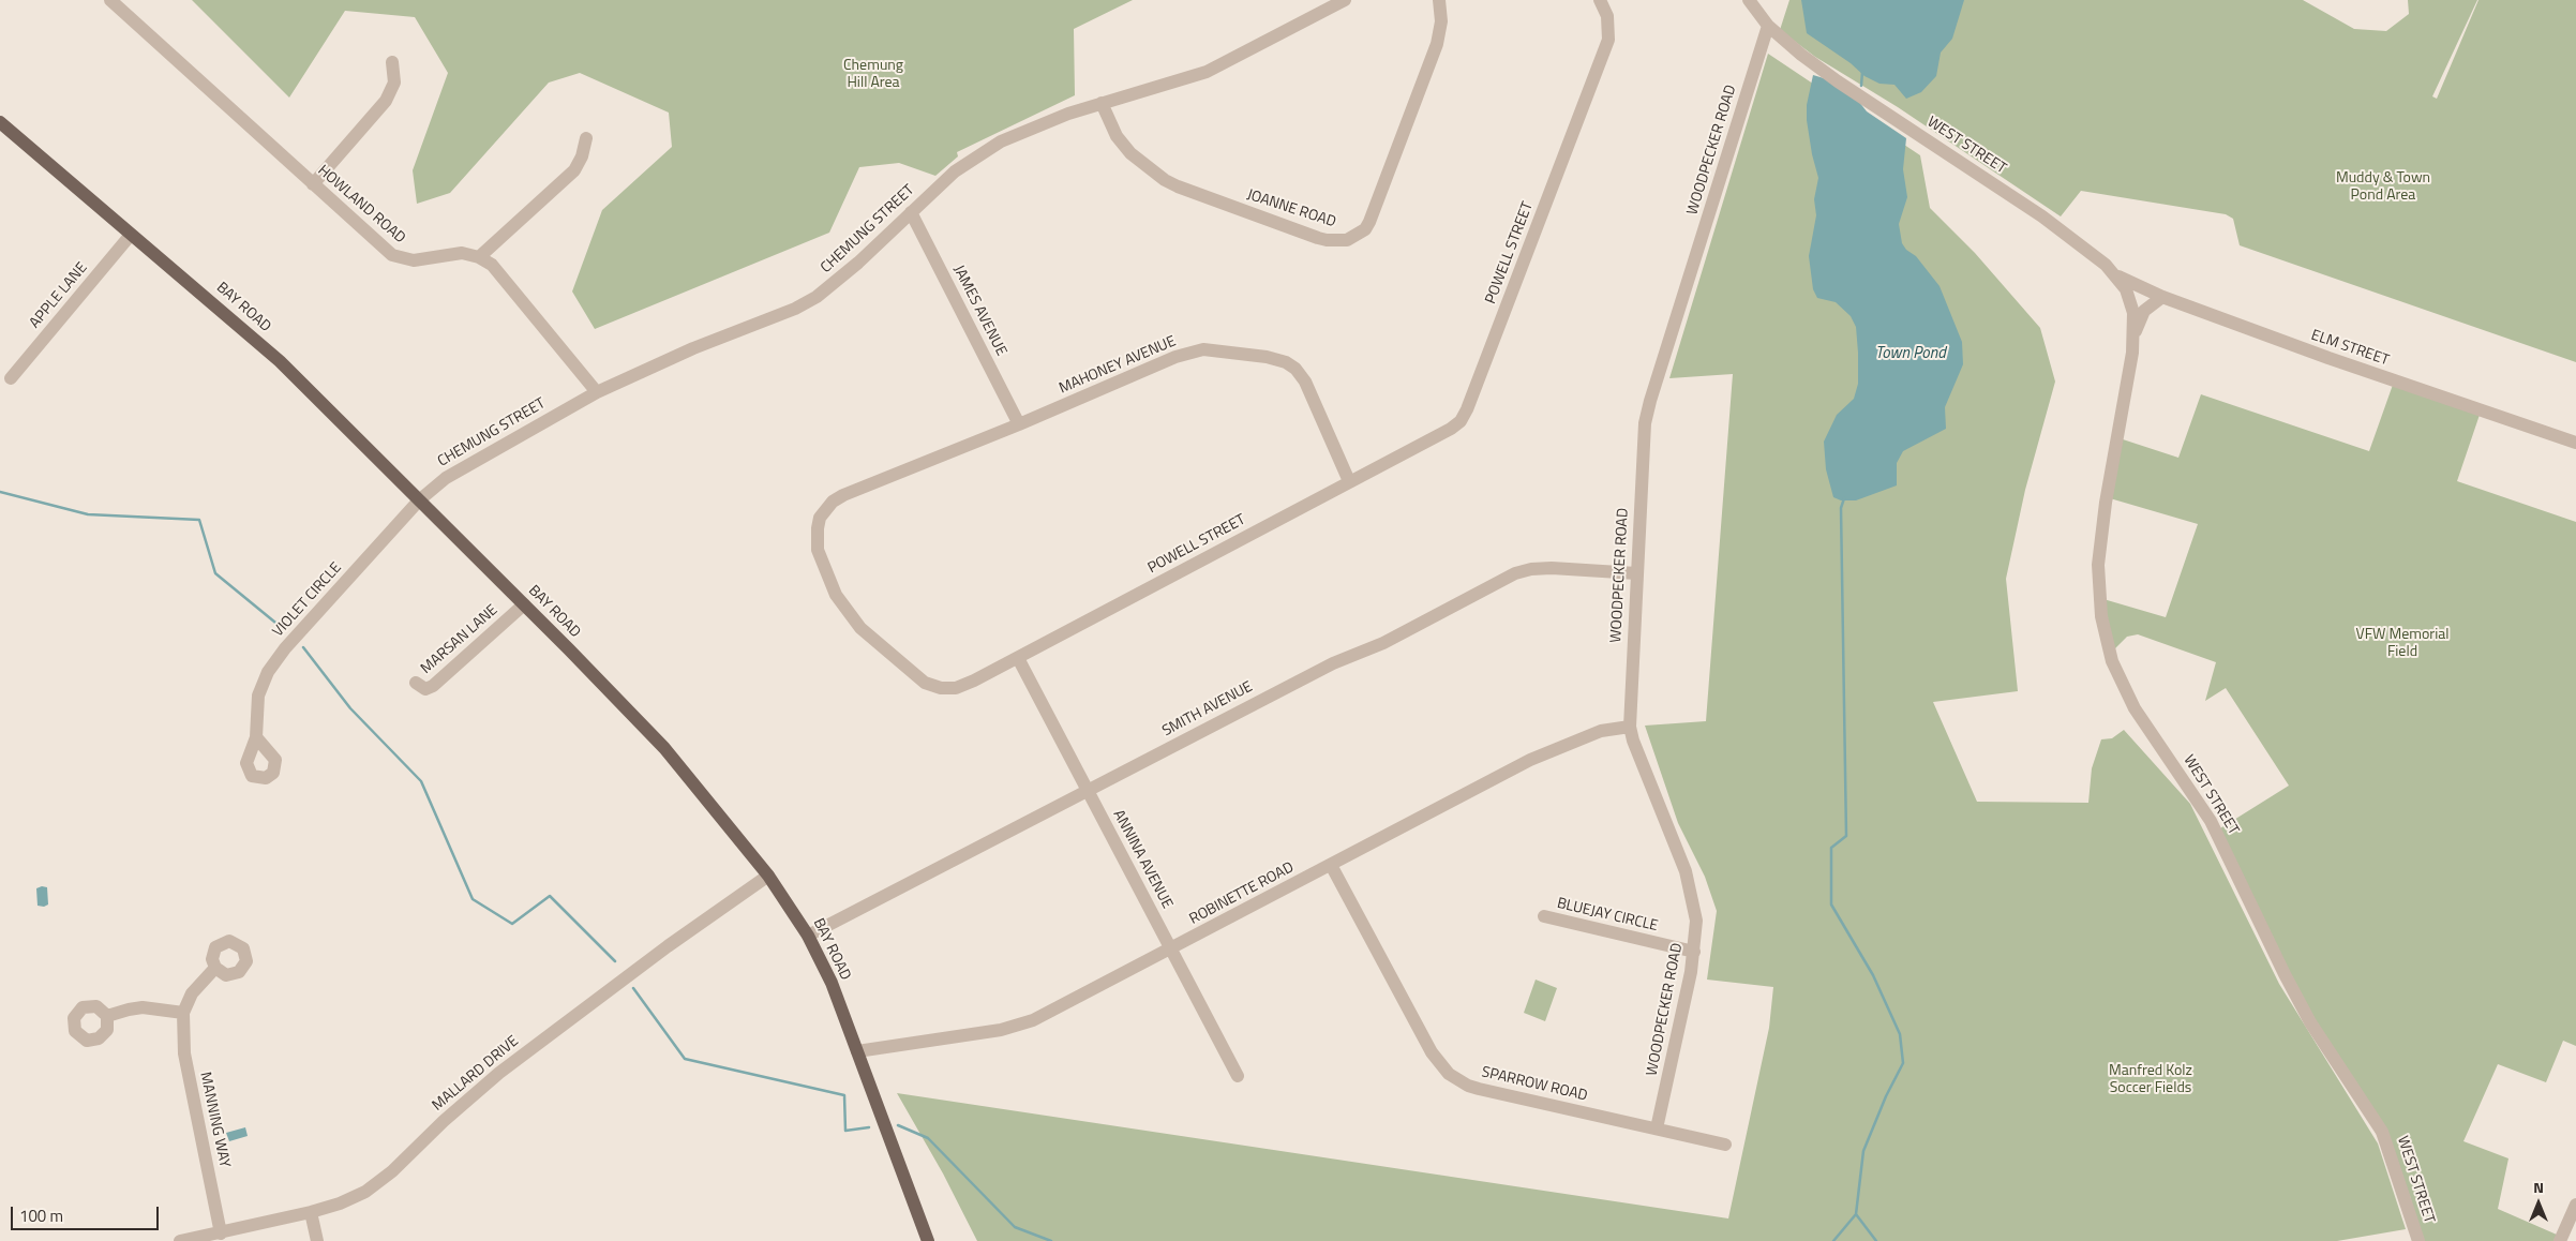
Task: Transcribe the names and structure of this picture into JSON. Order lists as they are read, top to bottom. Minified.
{"streets":{"main road":["BAY ROAD"],"street":["WEST STREET","WOODPECKER ROAD","HOWLAND ROAD","JOANNE ROAD","CHEMUNG STREET","POWELL STREET","APPLE LANE","JAMES AVENUE","ELM STREET","MAHONEY AVENUE","VIOLET CIRCLE","MARSAN LANE","SMITH AVENUE","ANNINA AVENUE","ROBINETTE ROAD","BLUEJAY CIRCLE","MALLARD DRIVE","SPARROW ROAD","MANNING WAY"]},"crossings":[["WEST STREET","WOODPECKER ROAD"],["WEST STREET","ELM STREET"],["WOODPECKER ROAD","SMITH AVENUE"],["WOODPECKER ROAD","ROBINETTE ROAD"],["WOODPECKER ROAD","BLUEJAY CIRCLE"],["WOODPECKER ROAD","SPARROW ROAD"],["JOANNE ROAD","CHEMUNG STREET"],["CHEMUNG STREET","BAY ROAD"],["CHEMUNG STREET","JAMES AVENUE"],["CHEMUNG STREET","VIOLET CIRCLE"],["POWELL STREET","JAMES AVENUE"],["POWELL STREET","MAHONEY AVENUE"],["POWELL STREET","ANNINA AVENUE"],["APPLE LANE","BAY ROAD"],["BAY ROAD","VIOLET CIRCLE"],["BAY ROAD","MARSAN LANE"],["BAY ROAD","SMITH AVENUE"],["BAY ROAD","ROBINETTE ROAD"],["BAY ROAD","MALLARD DRIVE"],["JAMES AVENUE","MAHONEY AVENUE"],["SMITH AVENUE","ANNINA AVENUE"],["ANNINA AVENUE","ROBINETTE ROAD"],["ROBINETTE ROAD","SPARROW ROAD"],["MALLARD DRIVE","MANNING WAY"]],"water":["Town Pond"],"parks":["Chemung Hill Area","Muddy & Town Pond Area","VFW Memorial Field","Manfred Kolz Soccer Fields"],"scale_bar":"100 m","north":"top"}
